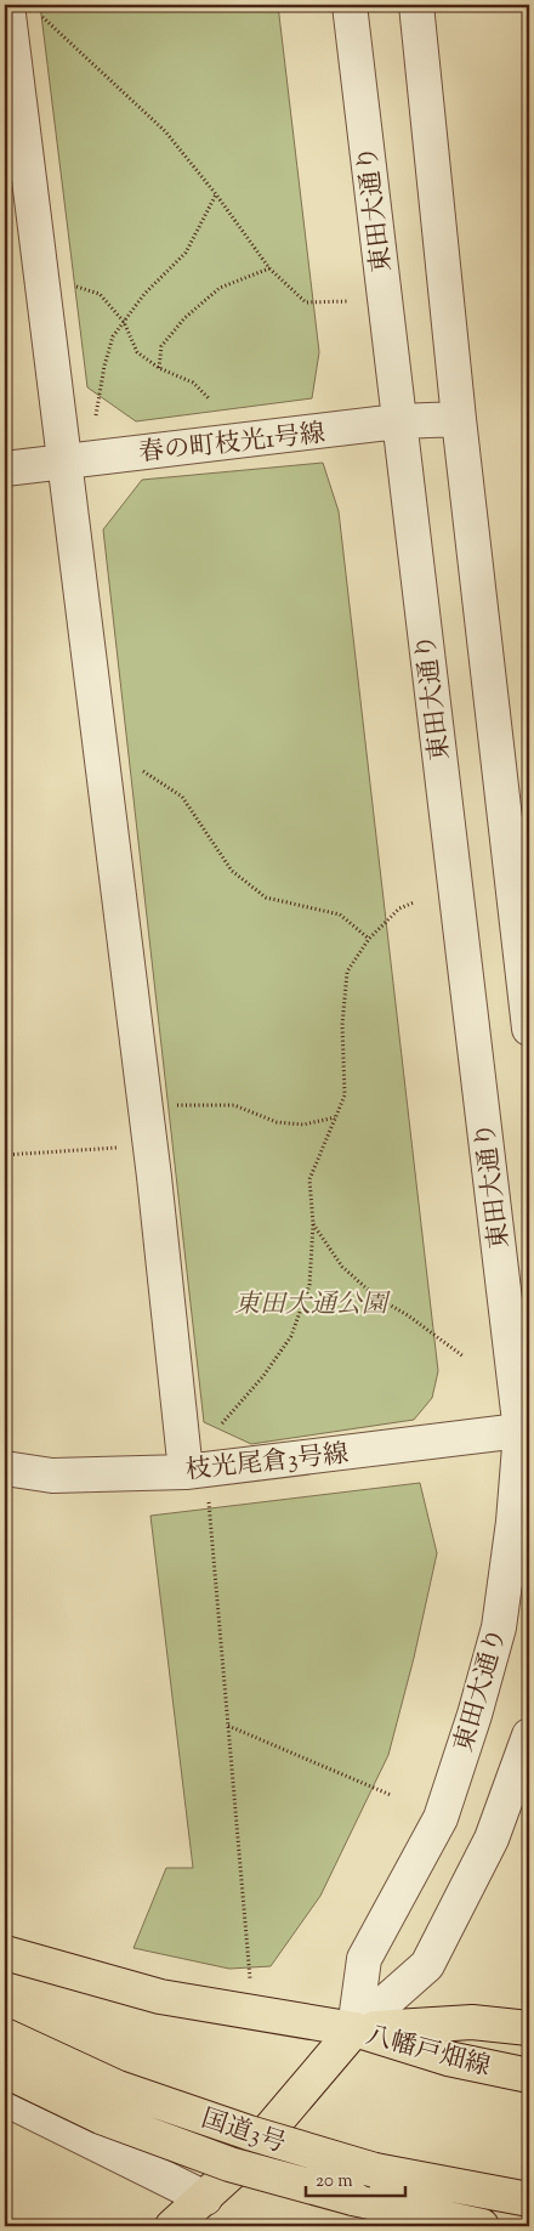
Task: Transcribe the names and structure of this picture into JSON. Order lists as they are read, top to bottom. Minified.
{"streets":{"main road":["八幡戸畑線","国道3号"],"street":["東田大通り","春の町枝光1号線","枝光尾倉3号線"]},"crossings":[["東田大通り","春の町枝光1号線"],["東田大通り","枝光尾倉3号線"],["東田大通り","八幡戸畑線"]],"parks":["東田大通公園"],"scale_bar":"20 m"}
